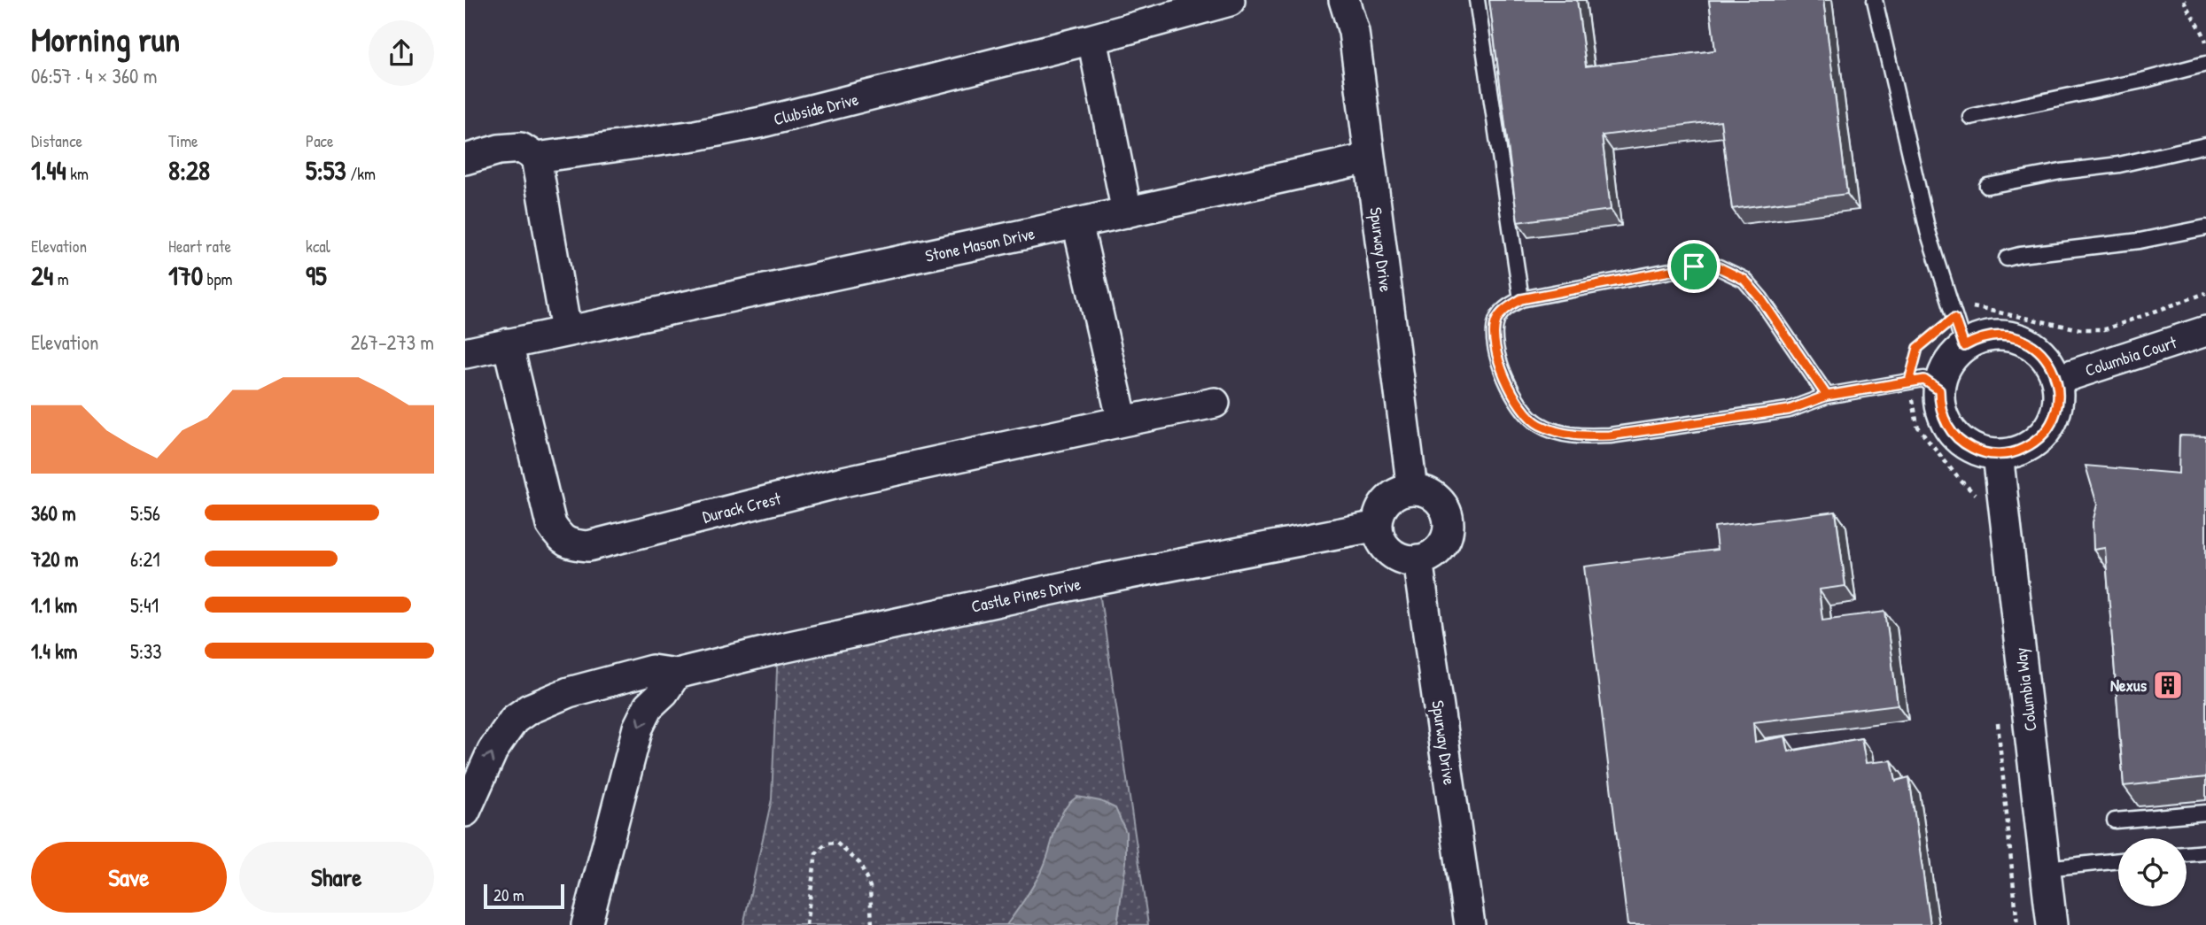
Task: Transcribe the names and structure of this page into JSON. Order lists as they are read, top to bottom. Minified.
{"streets":{"street":["Clubside Drive","Stone Mason Drive","Spurway Drive","Columbia Court","Durack Crest","Castle Pines Drive","Columbia Way"]},"crossings":[["Stone Mason Drive","Spurway Drive"],["Stone Mason Drive","Durack Crest"],["Spurway Drive","Castle Pines Drive"],["Columbia Court","Columbia Way"]],"places":{"building":["Nexus"]},"scale_bar":"20 m","page":{"heading":["Morning run","06:57 · 4 × 360 m"],"stats":[["Distance","1.44 km"],["Time","8:28"],["Pace","5:53 /km"],["Elevation","24 m"],["Heart rate","170 bpm"],["kcal","95"]],"chart":["Elevation","267–273 m"],"list":[{"name":"360 m","note":"5:56"},{"name":"720 m","note":"6:21"},{"name":"1.1 km","note":"5:41"},{"name":"1.4 km","note":"5:33"}],"buttons":["Save","Share"],"scale":"20 m"}}
